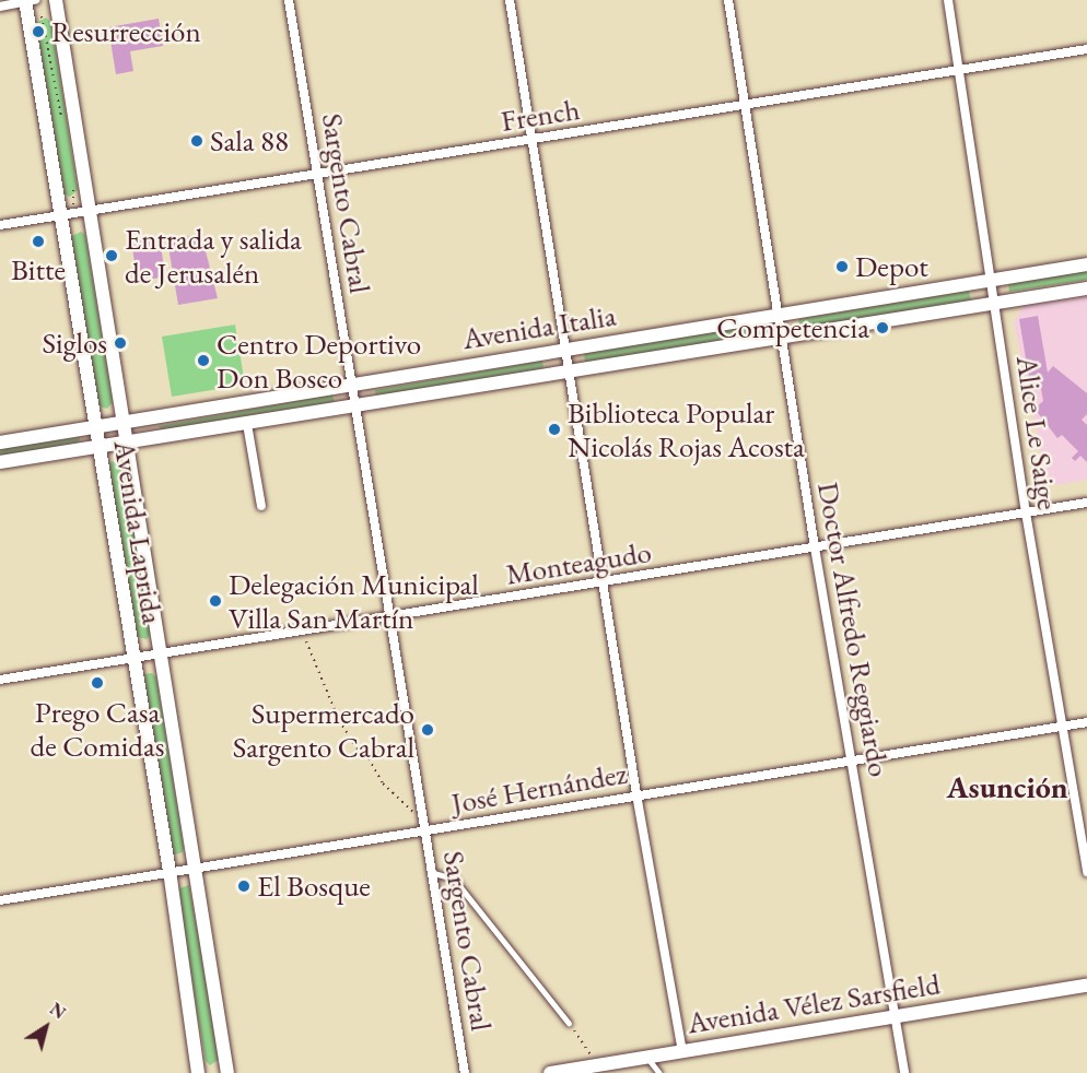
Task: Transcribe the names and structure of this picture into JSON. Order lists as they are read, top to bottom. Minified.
{"streets":{"main road":["Avenida Italia","Avenida Laprida","Avenida Vélez Sarsfield"],"street":["French","Sargento Cabral","Alice Le Saige","Monteagudo","Doctor Alfredo Reggiardo","José Hernández"]},"crossings":[["French","Sargento Cabral"],["French","Alice Le Saige"],["French","Avenida Laprida"],["French","Doctor Alfredo Reggiardo"],["Sargento Cabral","Avenida Italia"],["Sargento Cabral","Monteagudo"],["Sargento Cabral","José Hernández"],["Avenida Italia","Alice Le Saige"],["Avenida Italia","Avenida Laprida"],["Avenida Italia","Doctor Alfredo Reggiardo"],["Alice Le Saige","Monteagudo"],["Alice Le Saige","José Hernández"],["Avenida Laprida","Monteagudo"],["Avenida Laprida","José Hernández"],["Monteagudo","Doctor Alfredo Reggiardo"],["Doctor Alfredo Reggiardo","José Hernández"],["Doctor Alfredo Reggiardo","Avenida Vélez Sarsfield"]],"districts":["Asunción"],"places":["Resurrección","Sala 88","Bitte","Entrada y salida de Jerusalén","Depot","Competencia","Siglos","Centro Deportivo Don Bosco","Biblioteca Popular Nicolás Rojas Acosta","Delegación Municipal Villa San Martín","Prego Casa de Comidas","Supermercado Sargento Cabral","El Bosque"],"north":"top right"}
